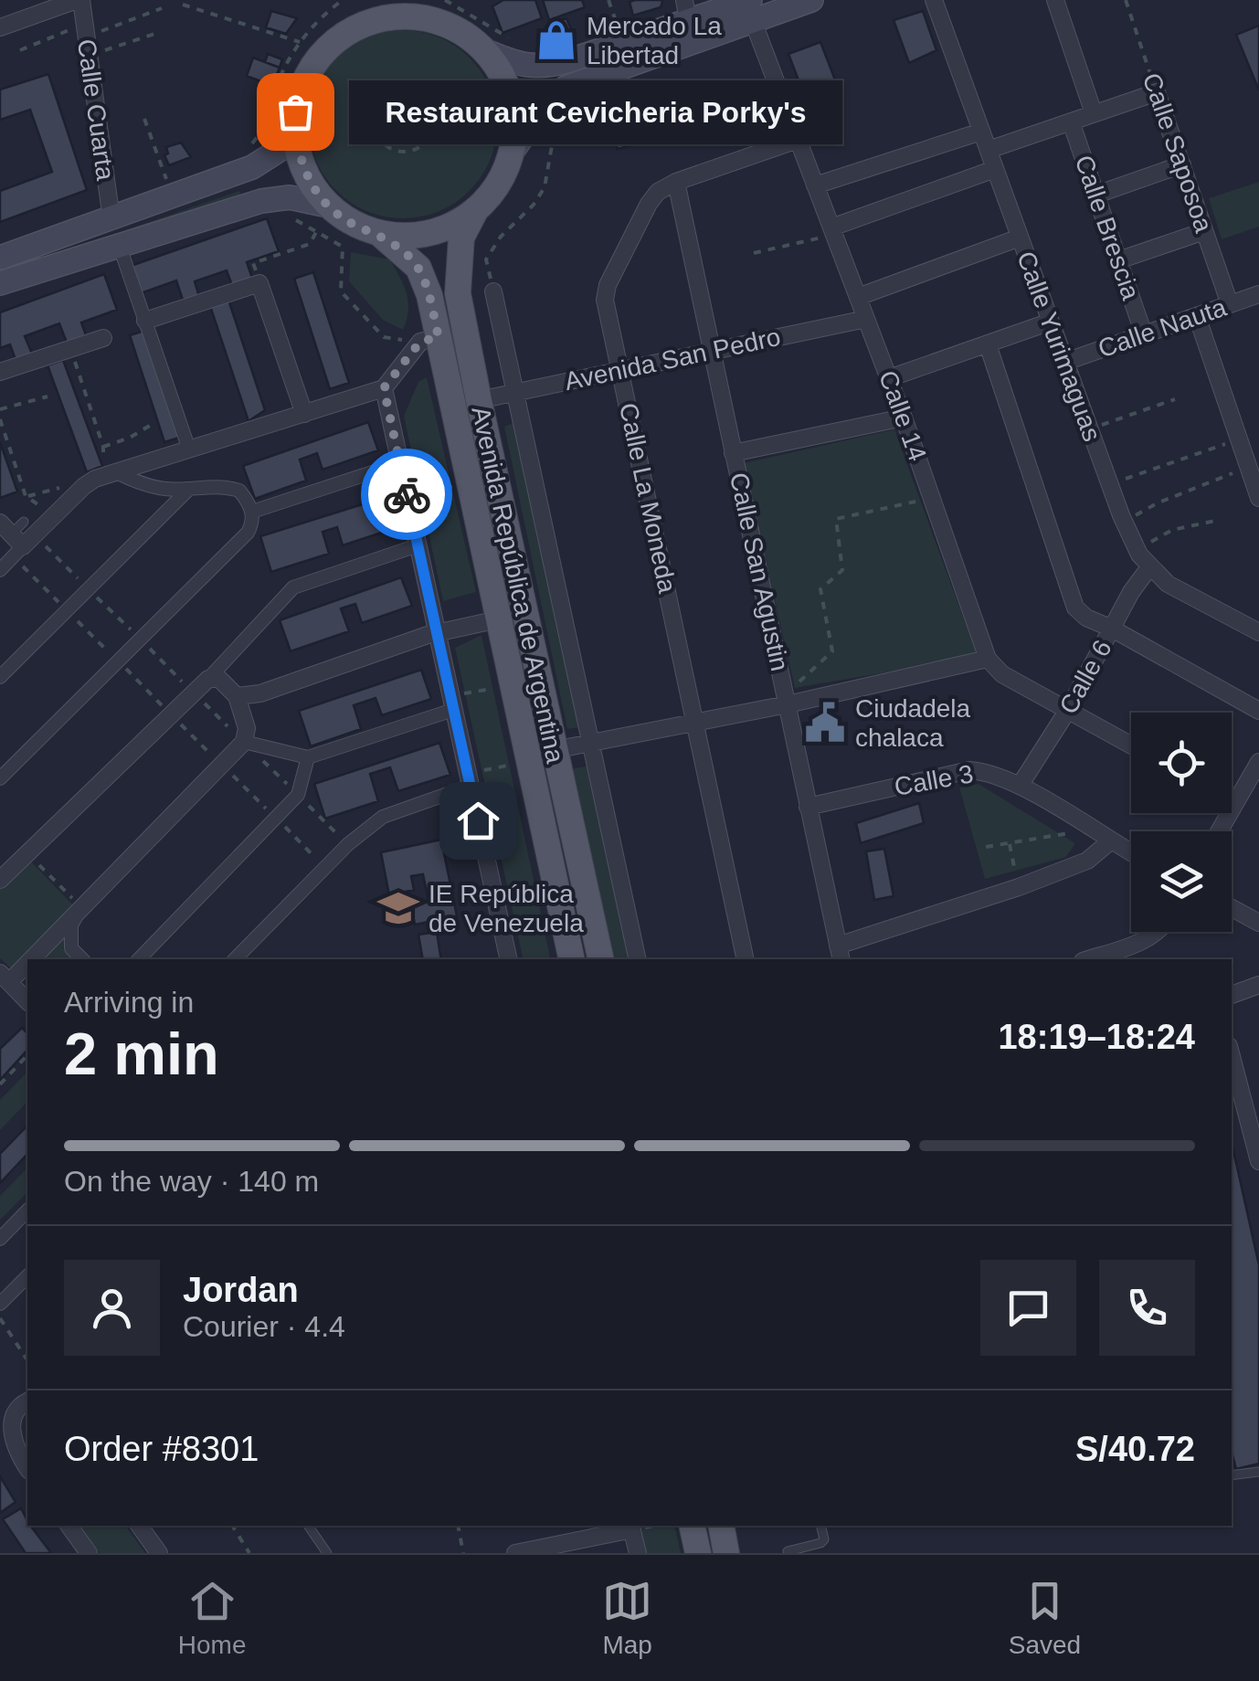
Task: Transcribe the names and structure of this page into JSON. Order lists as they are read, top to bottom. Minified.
{"streets":{"main road":["Avenida República de Argentina"],"street":["Calle Cuarta","Calle Saposoa","Calle Brescia","Calle Nauta","Calle Yurimaguas","Avenida San Pedro","Calle 14","Calle La Moneda","Calle San Agustin","Calle 6","Calle 3"]},"crossings":[["Calle Saposoa","Calle Nauta"],["Calle Brescia","Calle Nauta"],["Calle Nauta","Calle Yurimaguas"],["Calle Yurimaguas","Calle 6"],["Avenida San Pedro","Calle 14"],["Avenida San Pedro","Calle La Moneda"],["Avenida San Pedro","Calle San Agustin"],["Avenida San Pedro","Avenida República de Argentina"],["Calle 14","Calle La Moneda"],["Calle La Moneda","Calle San Agustin"],["Calle San Agustin","Calle 3"],["Calle 6","Calle 3"]],"places":{"shop":["Mercado La Libertad"],"other":["Restaurant Cevicheria Porky's"],"public building":["Ciudadela chalaca"],"school or university":["IE República de Venezuela"]},"page":{"bubble":"Restaurant Cevicheria Porky's","heading":["2 min","Arriving in","18:19–18:24"],"panel":["Jordan","Courier · 4.4","Order #8301","S/40.72"],"bar":"On the way · 140 m","tabs":["Home","Map","Saved"]}}
